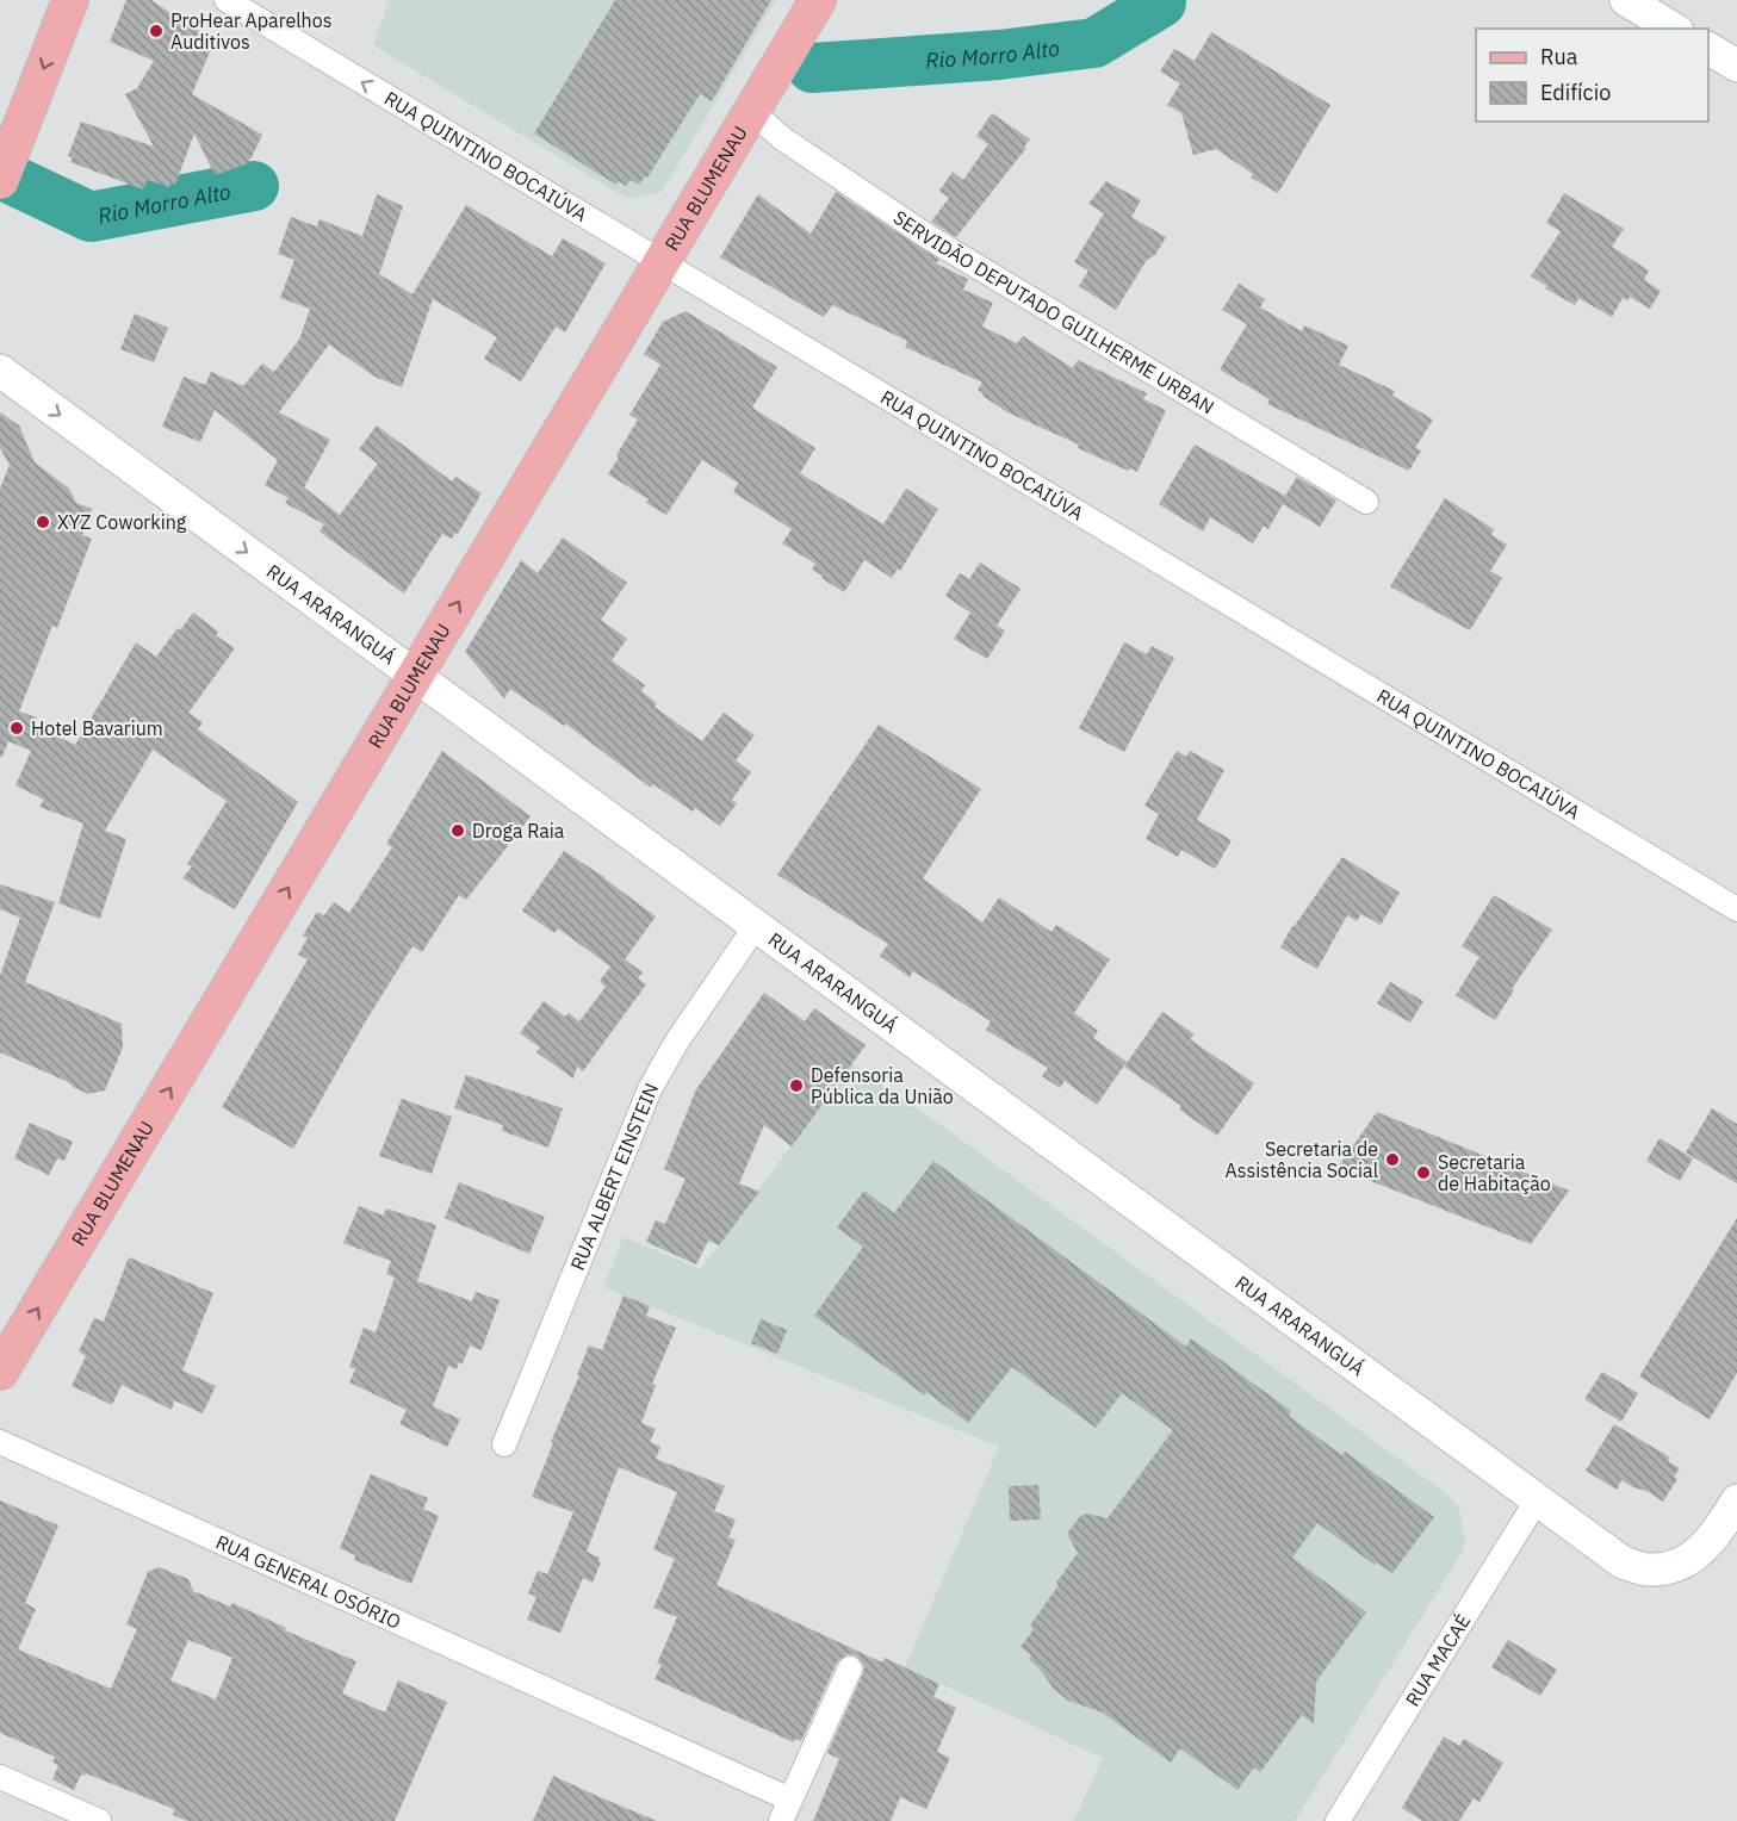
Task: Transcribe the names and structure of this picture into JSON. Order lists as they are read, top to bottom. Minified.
{"streets":{"main road":["RUA BLUMENAU"],"street":["RUA QUINTINO BOCAIÚVA","SERVIDÃO DEPUTADO GUILHERME URBAN","RUA ARARANGUÁ","RUA ALBERT EINSTEIN","RUA GENERAL OSÓRIO","RUA MACAÉ"]},"crossings":[["RUA QUINTINO BOCAIÚVA","RUA BLUMENAU"],["RUA BLUMENAU","SERVIDÃO DEPUTADO GUILHERME URBAN"],["RUA BLUMENAU","RUA ARARANGUÁ"],["RUA ARARANGUÁ","RUA ALBERT EINSTEIN"],["RUA ARARANGUÁ","RUA MACAÉ"]],"one_way":["RUA BLUMENAU"],"water":["Rio Morro Alto"],"places":["ProHear Aparelhos Auditivos","XYZ Coworking","Hotel Bavarium","Droga Raia","Defensoria Pública da União","Secretaria de Assistência Social","Secretaria de Habitação"],"legend":["Rua","Edifício"]}
